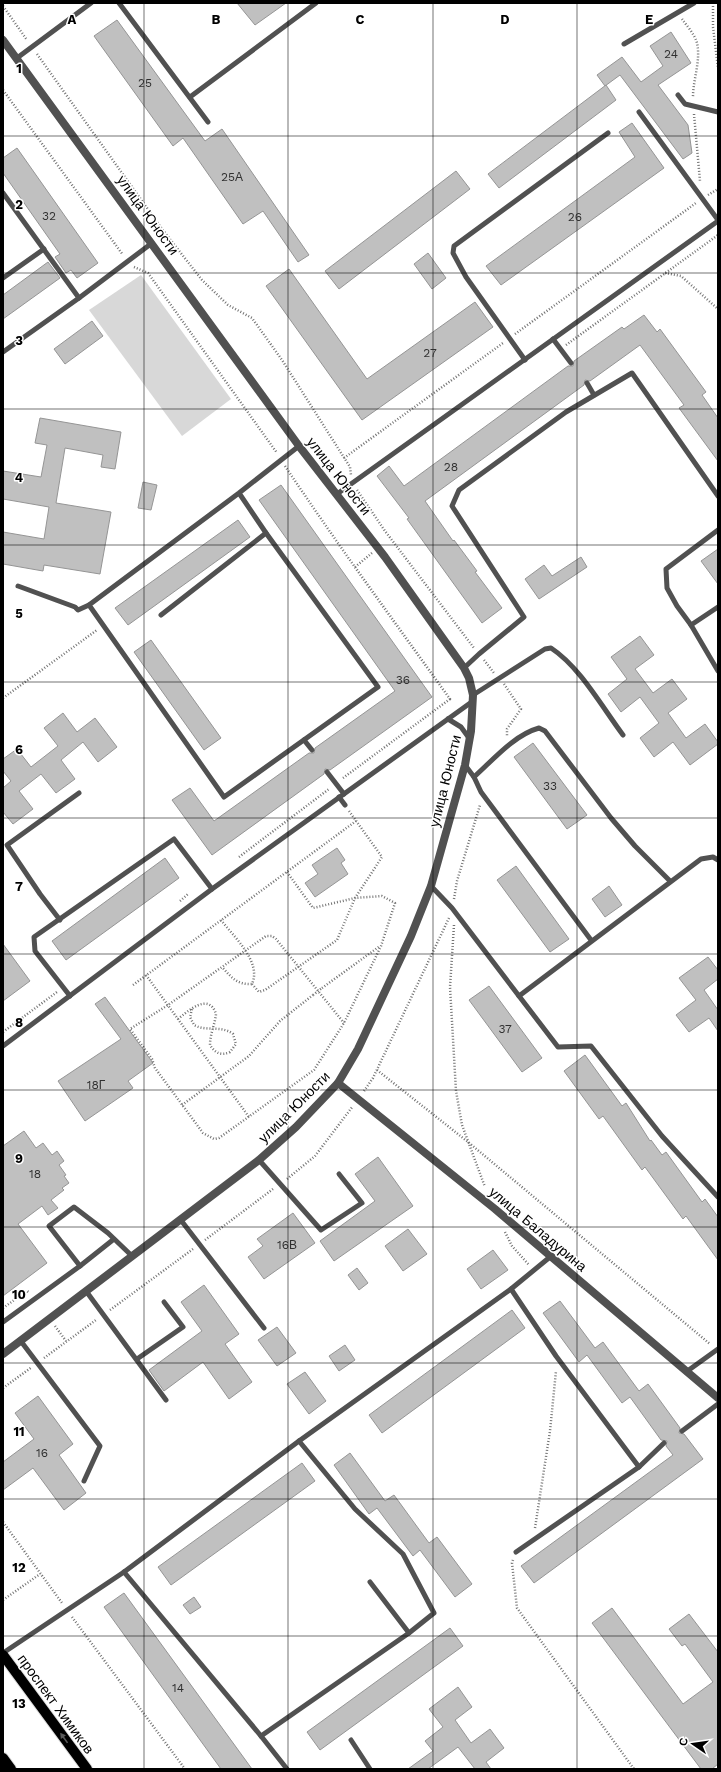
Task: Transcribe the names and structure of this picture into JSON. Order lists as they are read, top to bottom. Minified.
{"streets":{"main road":["проспект Химиков"],"street":["улица Юности","улица Баладурина"]},"crossings":[["улица Юности","улица Баладурина"]],"one_way":["проспект Химиков"],"house_numbers":["24","25","25А","32","26","27","28","36","33","37","18Г","18","16В","16","14"],"north":"left","grid":{"columns":["A","B","C","D","E"],"rows":["1","2","3","4","5","6","7","8","9","10","11","12","13"]}}
